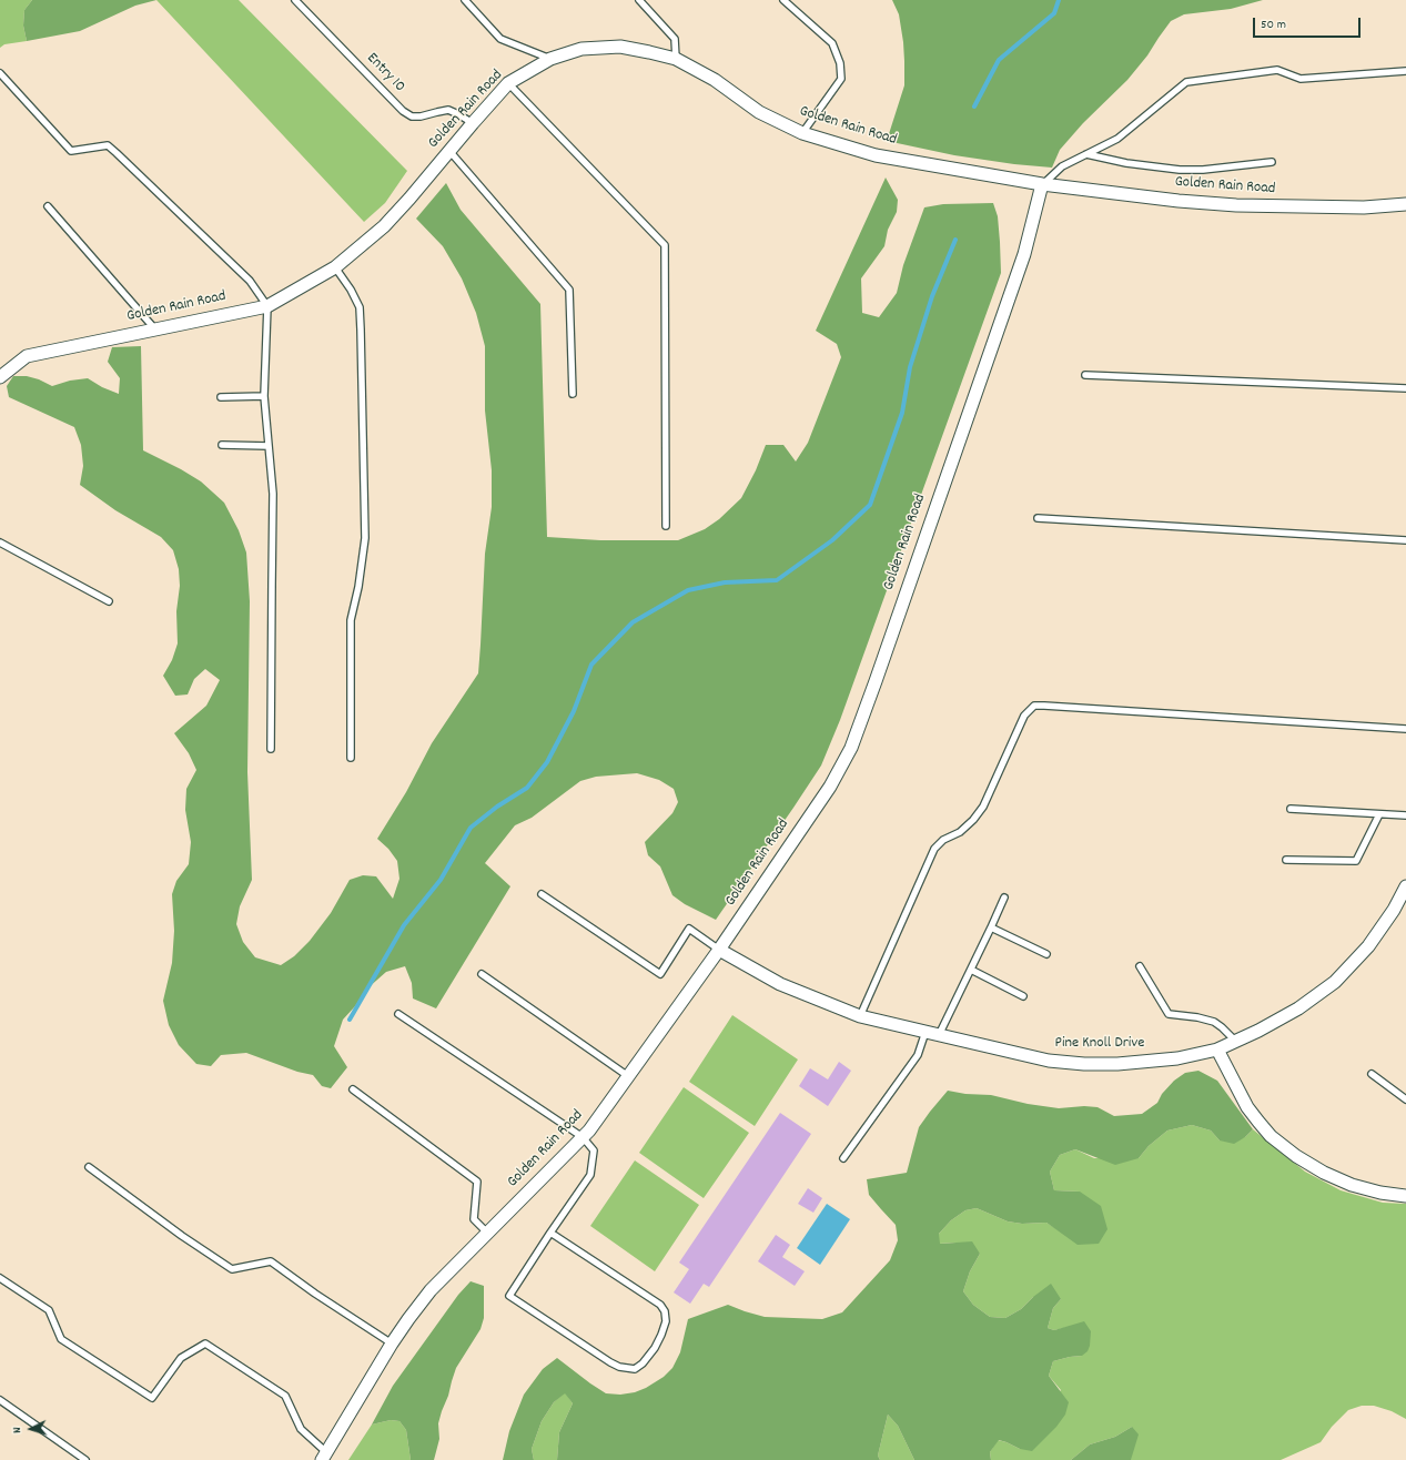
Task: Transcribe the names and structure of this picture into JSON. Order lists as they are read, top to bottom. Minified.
{"streets":{"street":["Golden Rain Road","Pine Knoll Drive"],"lane":["Entry 10"]},"crossings":[["Entry 10","Golden Rain Road"],["Golden Rain Road","Pine Knoll Drive"]],"scale_bar":"50 m","north":"left"}
